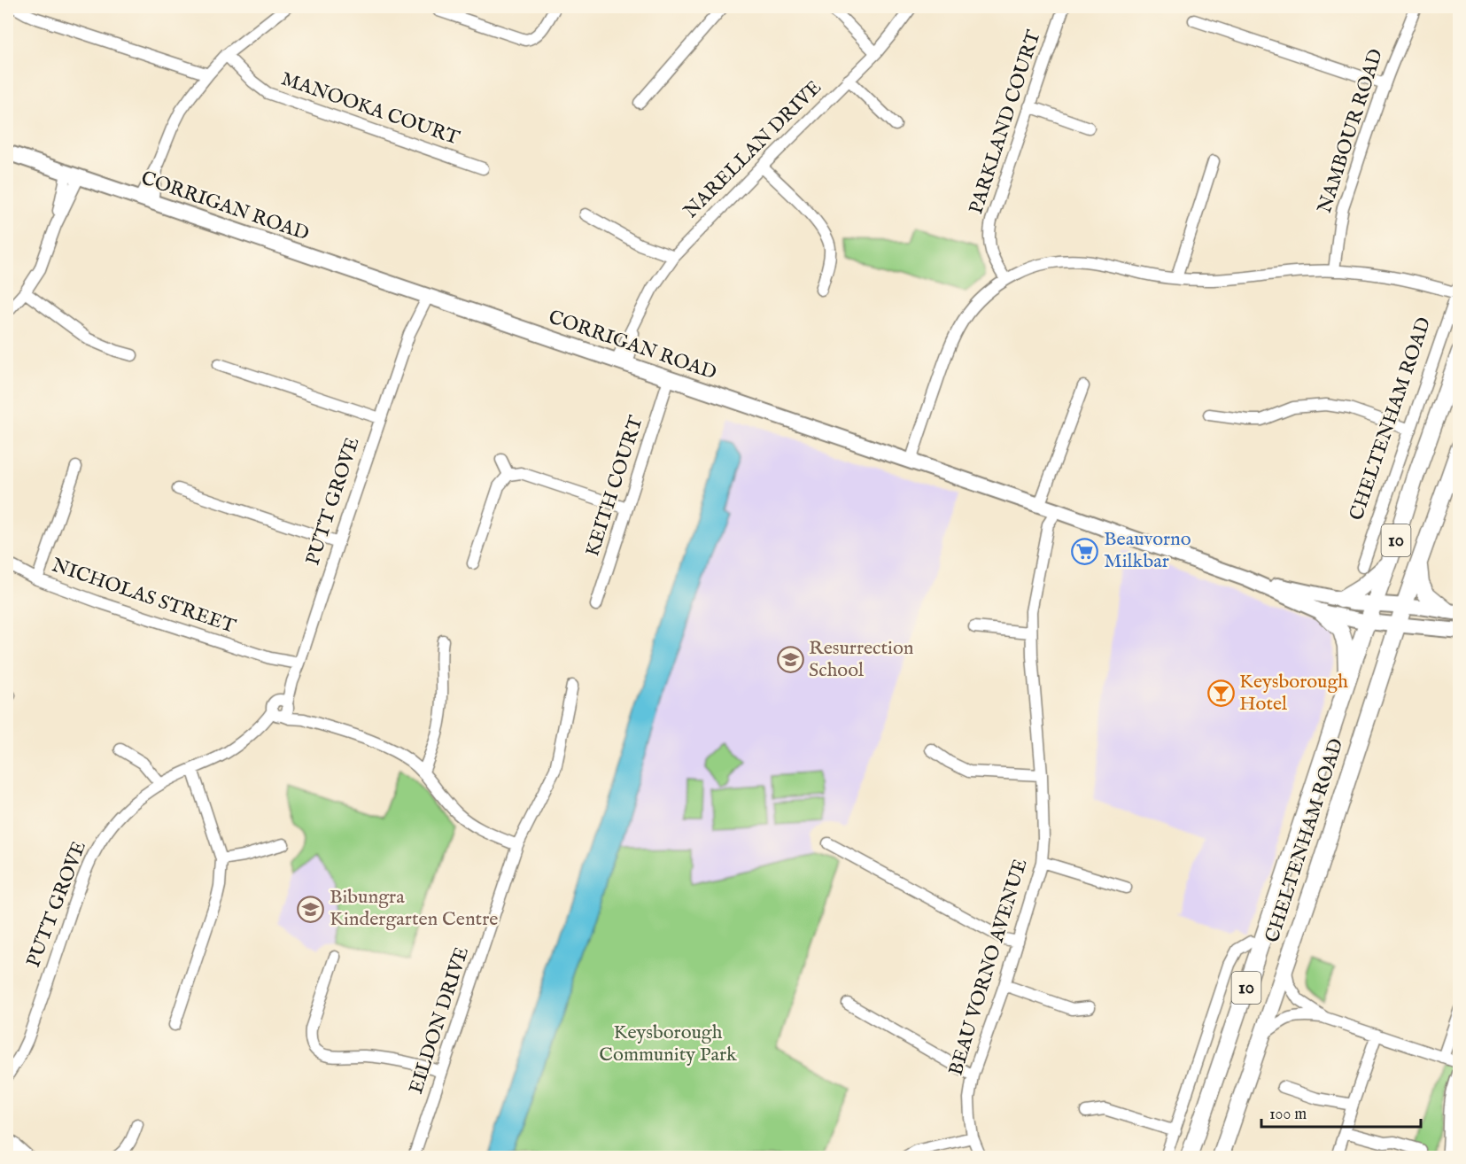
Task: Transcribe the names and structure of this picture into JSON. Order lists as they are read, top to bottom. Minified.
{"streets":{"main road":["CORRIGAN ROAD","CHELTENHAM ROAD","10"],"street":["MANOOKA COURT","PARKLAND COURT","NAMBOUR ROAD","NARELLAN DRIVE","KEITH COURT","PUTT GROVE","NICHOLAS STREET","BEAU VORNO AVENUE","EILDON DRIVE"]},"crossings":[["NARELLAN DRIVE","CORRIGAN ROAD"],["CORRIGAN ROAD","CHELTENHAM ROAD"],["CORRIGAN ROAD","KEITH COURT"],["CORRIGAN ROAD","PUTT GROVE"],["CORRIGAN ROAD","BEAU VORNO AVENUE"],["PUTT GROVE","NICHOLAS STREET"]],"parks":["Keysborough Community Park"],"places":{"supermarket":["Beauvorno Milkbar"],"school or university":["Resurrection School","Bibungra Kindergarten Centre"],"bar":["Keysborough Hotel"]},"scale_bar":"100 m"}
